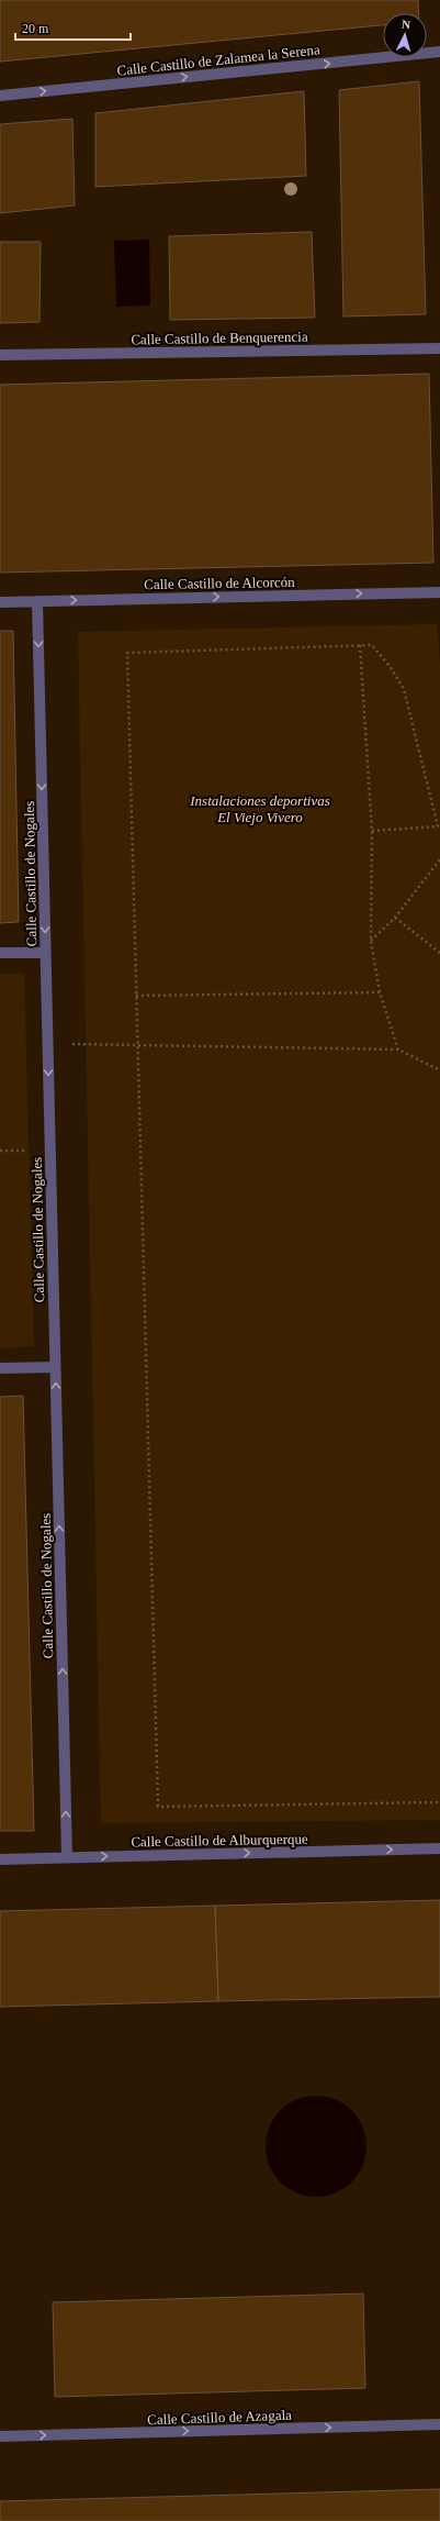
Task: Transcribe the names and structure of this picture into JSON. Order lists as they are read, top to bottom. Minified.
{"streets":{"street":["Calle Castillo de Zalamea la Serena","Calle Castillo de Benquerencia","Calle Castillo de Alcorcón","Calle Castillo de Nogales","Calle Castillo de Alburquerque","Calle Castillo de Azagala"]},"crossings":[["Calle Castillo de Alcorcón","Calle Castillo de Nogales"],["Calle Castillo de Nogales","Calle Castillo de Alburquerque"]],"one_way":["Calle Castillo de Zalamea la Serena","Calle Castillo de Alcorcón","Calle Castillo de Alburquerque","Calle Castillo de Azagala"],"parks":["Instalaciones deportivas El Viejo Vivero"],"scale_bar":"20 m","north":"top"}
